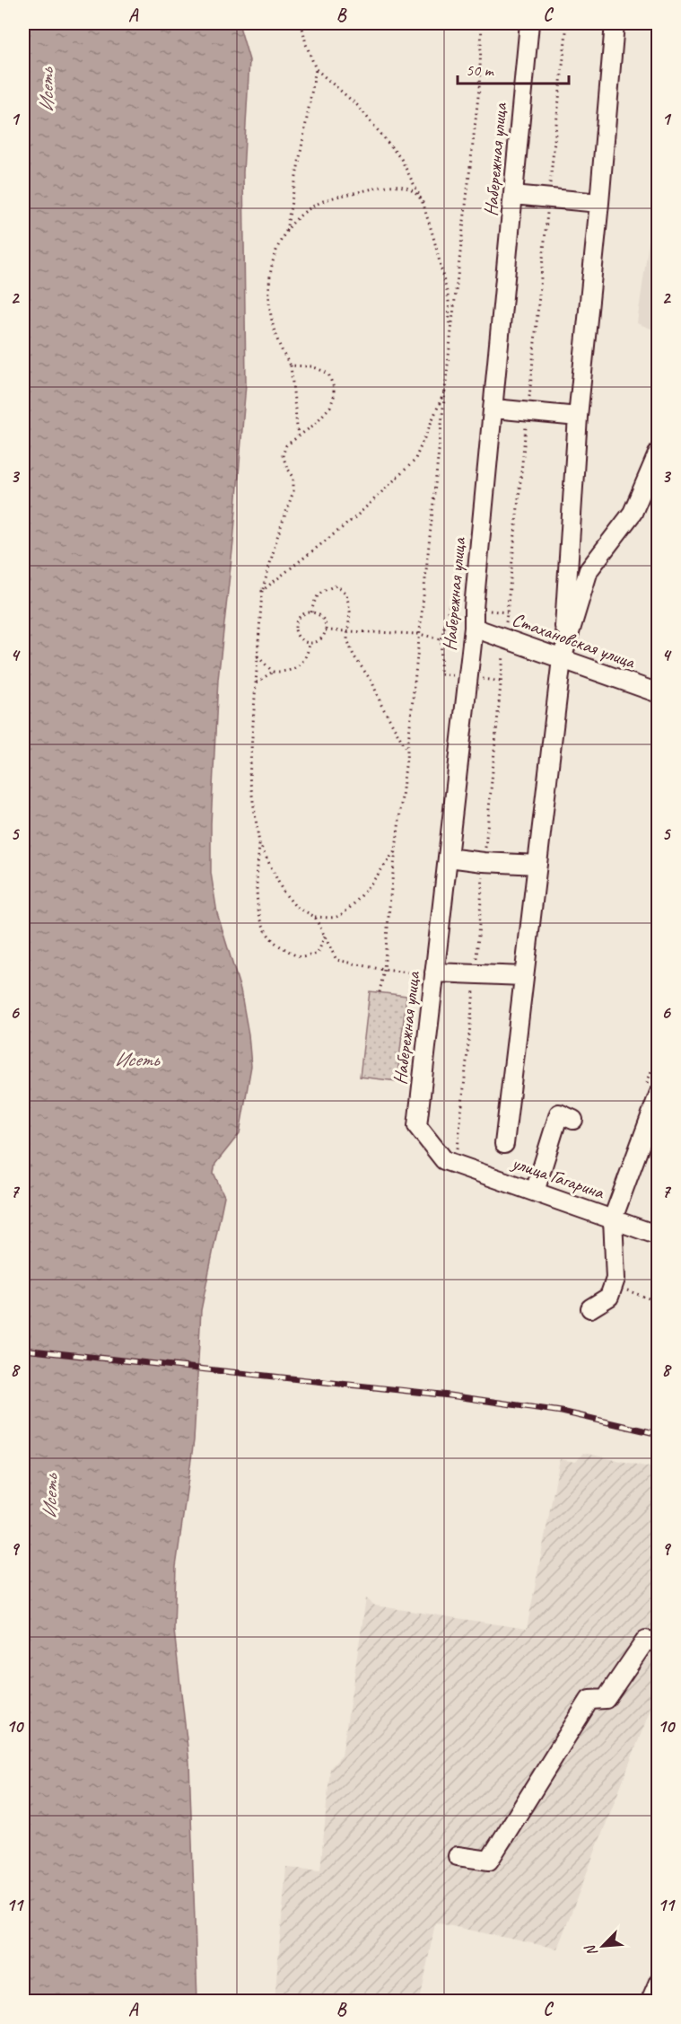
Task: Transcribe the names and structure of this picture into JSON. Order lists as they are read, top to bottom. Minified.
{"streets":{"street":["Набережная улица","Стахановская улица","улица Гагарина"]},"crossings":[["Набережная улица","Стахановская улица"],["Набережная улица","улица Гагарина"]],"water":["Исеть"],"scale_bar":"50 m","north":"bottom left","grid":{"columns":["A","B","C"],"rows":["1","2","3","4","5","6","7","8","9","10","11"]}}
